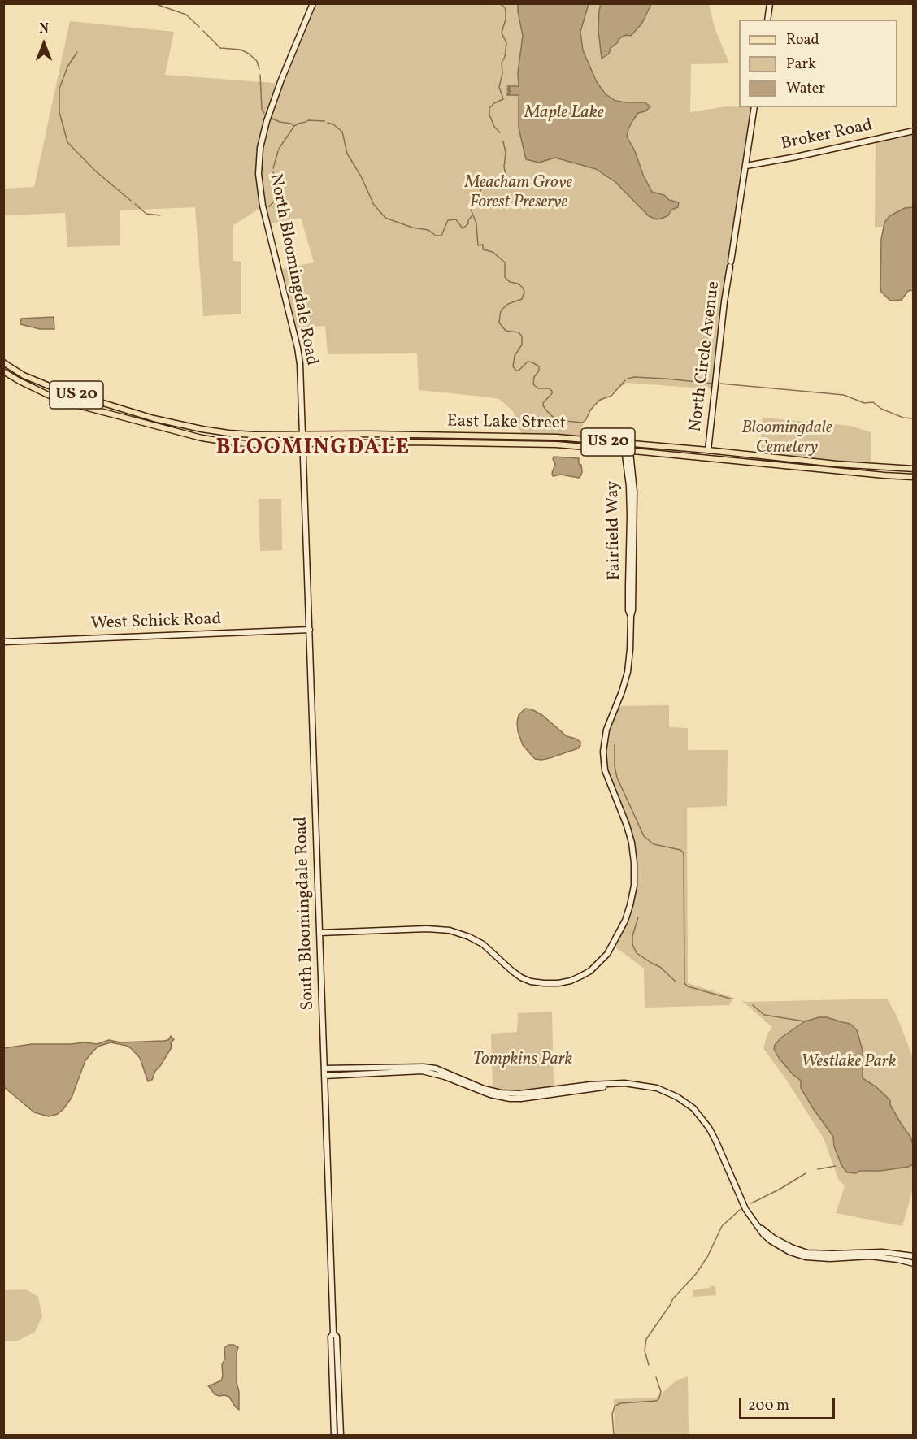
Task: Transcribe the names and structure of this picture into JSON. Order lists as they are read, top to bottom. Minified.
{"streets":{"main road":["US 20","East Lake Street"],"street":["Broker Road","North Bloomingdale Road","North Circle Avenue","Fairfield Way","West Schick Road","South Bloomingdale Road"]},"crossings":[["Broker Road","North Circle Avenue"],["North Bloomingdale Road","US 20"],["North Bloomingdale Road","East Lake Street"],["North Bloomingdale Road","South Bloomingdale Road"],["North Circle Avenue","East Lake Street"],["US 20","East Lake Street"],["US 20","South Bloomingdale Road"],["East Lake Street","Fairfield Way"],["East Lake Street","South Bloomingdale Road"],["Fairfield Way","South Bloomingdale Road"],["West Schick Road","South Bloomingdale Road"]],"districts":["BLOOMINGDALE"],"water":["Maple Lake"],"parks":["Meacham Grove Forest Preserve","Bloomingdale Cemetery","Tompkins Park","Westlake Park"],"legend":["Road","Park","Water"],"scale_bar":"200 m","north":"top"}
